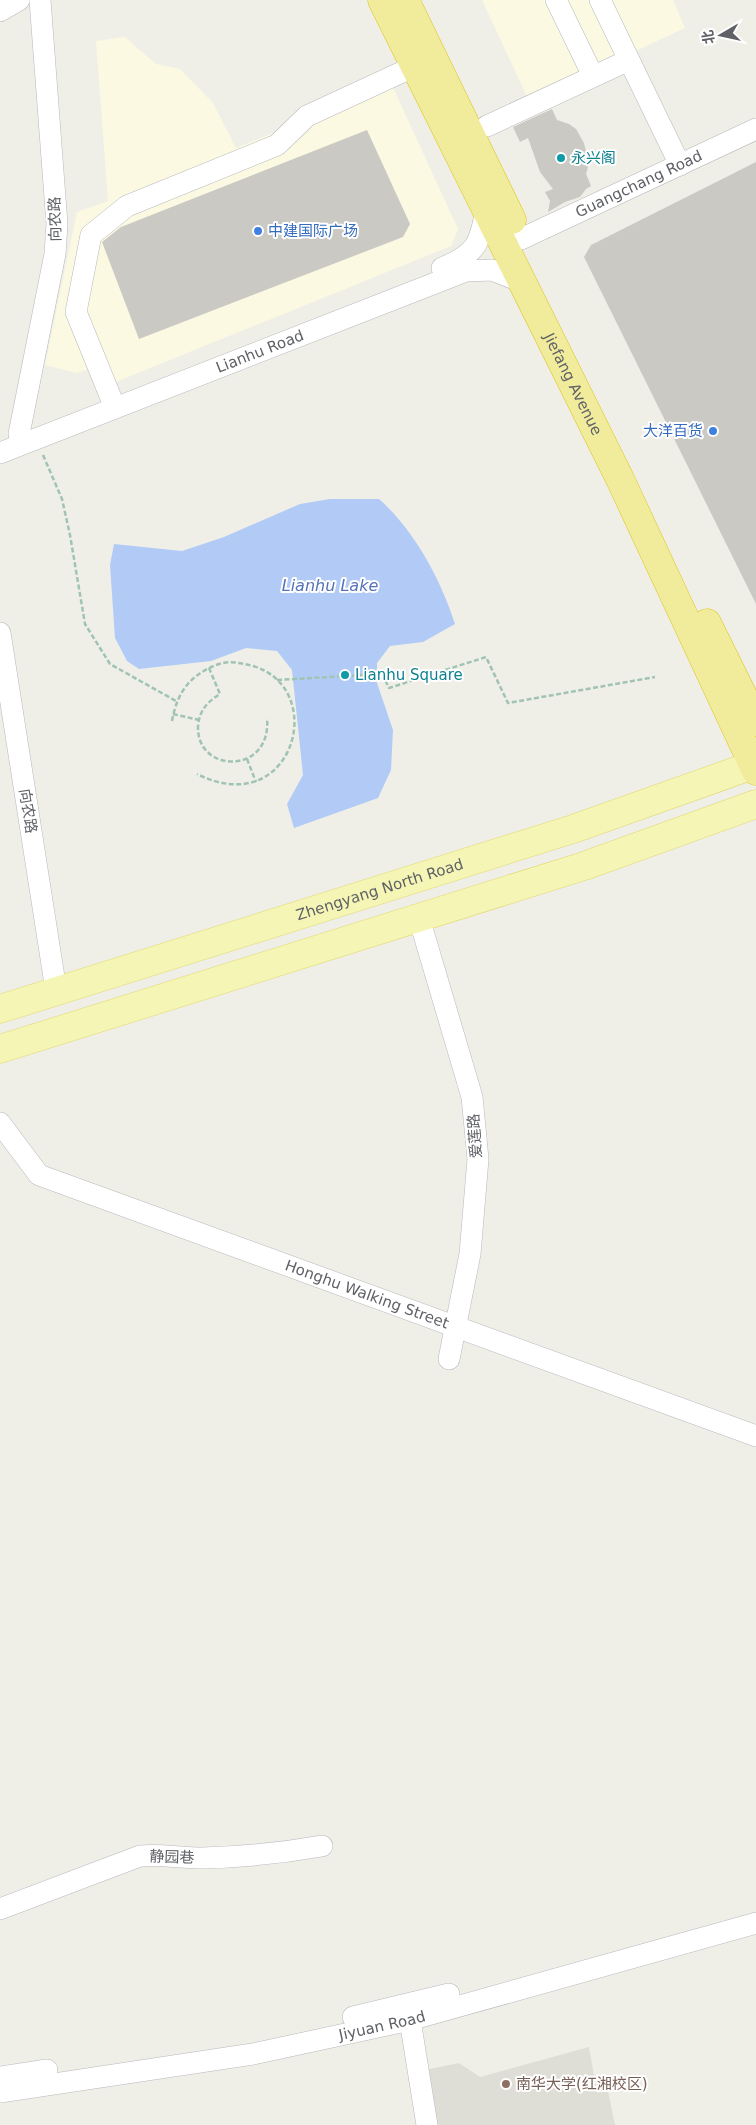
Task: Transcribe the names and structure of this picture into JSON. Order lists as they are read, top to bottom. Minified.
{"streets":{"highway":["Jiefang Avenue"],"main road":["Zhengyang North Road"],"street":["Guangchang Road","向农路","Lianhu Road","爱莲路","Honghu Walking Street","静园巷","Jiyuan Road"]},"crossings":[["Guangchang Road","Jiefang Avenue"],["向农路","Lianhu Road"],["向农路","Zhengyang North Road"],["Lianhu Road","Jiefang Avenue"],["Jiefang Avenue","Zhengyang North Road"],["爱莲路","Honghu Walking Street"]],"water":["Lianhu Lake"],"places":["永兴阁","中建国际广场","大洋百货","Lianhu Square","南华大学(红湘校区)"],"north":"left"}
